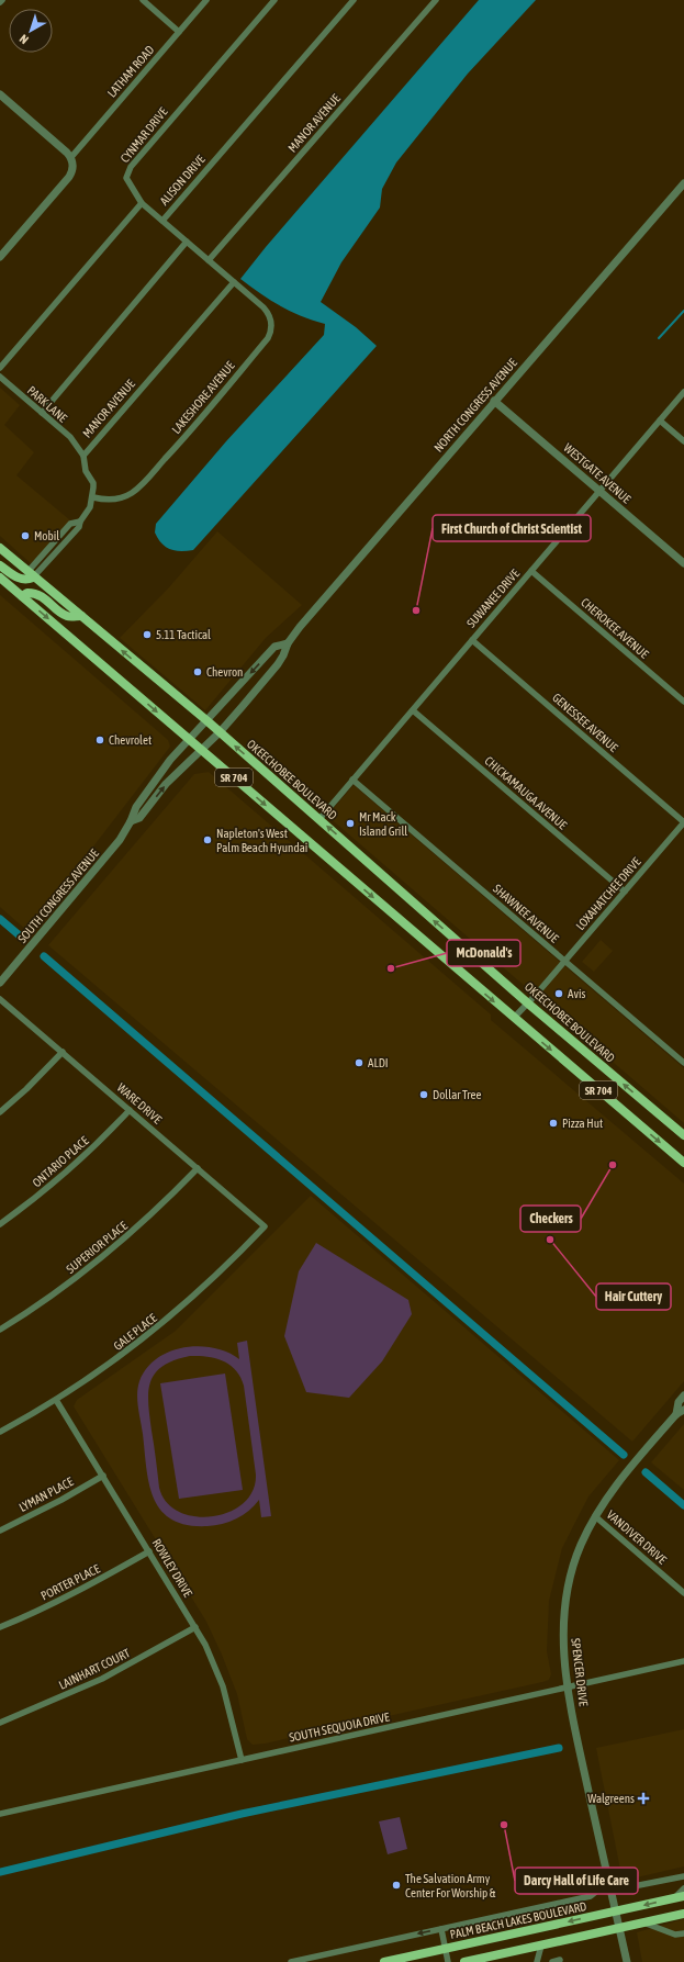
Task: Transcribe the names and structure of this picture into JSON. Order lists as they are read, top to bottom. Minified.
{"streets":{"main road":["SR 704","OKEECHOBEE BOULEVARD","PALM BEACH LAKES BOULEVARD"],"street":["LATHAM ROAD","MANOR AVENUE","CYNMAR DRIVE","ALISON DRIVE","LAKESHORE AVENUE","PARK LANE","NORTH CONGRESS AVENUE","WESTGATE AVENUE","SUWANEE DRIVE","CHEROKEE AVENUE","GENESSEE AVENUE","CHICKAMAUGA AVENUE","LOXAHATCHEE DRIVE","SOUTH CONGRESS AVENUE","SHAWNEE AVENUE","WARE DRIVE","ONTARIO PLACE","SUPERIOR PLACE","GALE PLACE","LYMAN PLACE","VANDIVER DRIVE","ROWLEY DRIVE","PORTER PLACE","LAINHART COURT","SPENCER DRIVE","SOUTH SEQUOIA DRIVE"]},"crossings":[["MANOR AVENUE","LAKESHORE AVENUE"],["MANOR AVENUE","PARK LANE"],["LAKESHORE AVENUE","PARK LANE"],["NORTH CONGRESS AVENUE","WESTGATE AVENUE"],["NORTH CONGRESS AVENUE","SR 704"],["NORTH CONGRESS AVENUE","OKEECHOBEE BOULEVARD"],["NORTH CONGRESS AVENUE","SOUTH CONGRESS AVENUE"],["WESTGATE AVENUE","SUWANEE DRIVE"],["SUWANEE DRIVE","CHEROKEE AVENUE"],["SUWANEE DRIVE","GENESSEE AVENUE"],["SUWANEE DRIVE","OKEECHOBEE BOULEVARD"],["SUWANEE DRIVE","CHICKAMAUGA AVENUE"],["SUWANEE DRIVE","SHAWNEE AVENUE"],["GENESSEE AVENUE","LOXAHATCHEE DRIVE"],["SR 704","LOXAHATCHEE DRIVE"],["SR 704","SOUTH CONGRESS AVENUE"],["OKEECHOBEE BOULEVARD","LOXAHATCHEE DRIVE"],["CHICKAMAUGA AVENUE","LOXAHATCHEE DRIVE"],["LOXAHATCHEE DRIVE","SHAWNEE AVENUE"],["WARE DRIVE","ONTARIO PLACE"],["WARE DRIVE","SUPERIOR PLACE"],["WARE DRIVE","GALE PLACE"],["GALE PLACE","ROWLEY DRIVE"],["LYMAN PLACE","ROWLEY DRIVE"],["VANDIVER DRIVE","SPENCER DRIVE"],["ROWLEY DRIVE","PORTER PLACE"],["ROWLEY DRIVE","LAINHART COURT"],["ROWLEY DRIVE","SOUTH SEQUOIA DRIVE"],["SPENCER DRIVE","SOUTH SEQUOIA DRIVE"],["SPENCER DRIVE","PALM BEACH LAKES BOULEVARD"]],"places":{"other":["Mobil","First Church of Christ Scientist","5.11 Tactical","Chevron","Chevrolet","Mr Mack Island Grill","Napleton's West Palm Beach Hyundai","McDonald's","Avis","ALDI","Dollar Tree","Pizza Hut","Checkers","Hair Cuttery","Darcy Hall of Life Care","The Salvation Army Center For Worship &"],"health":["Walgreens"]},"north":"bottom left"}
